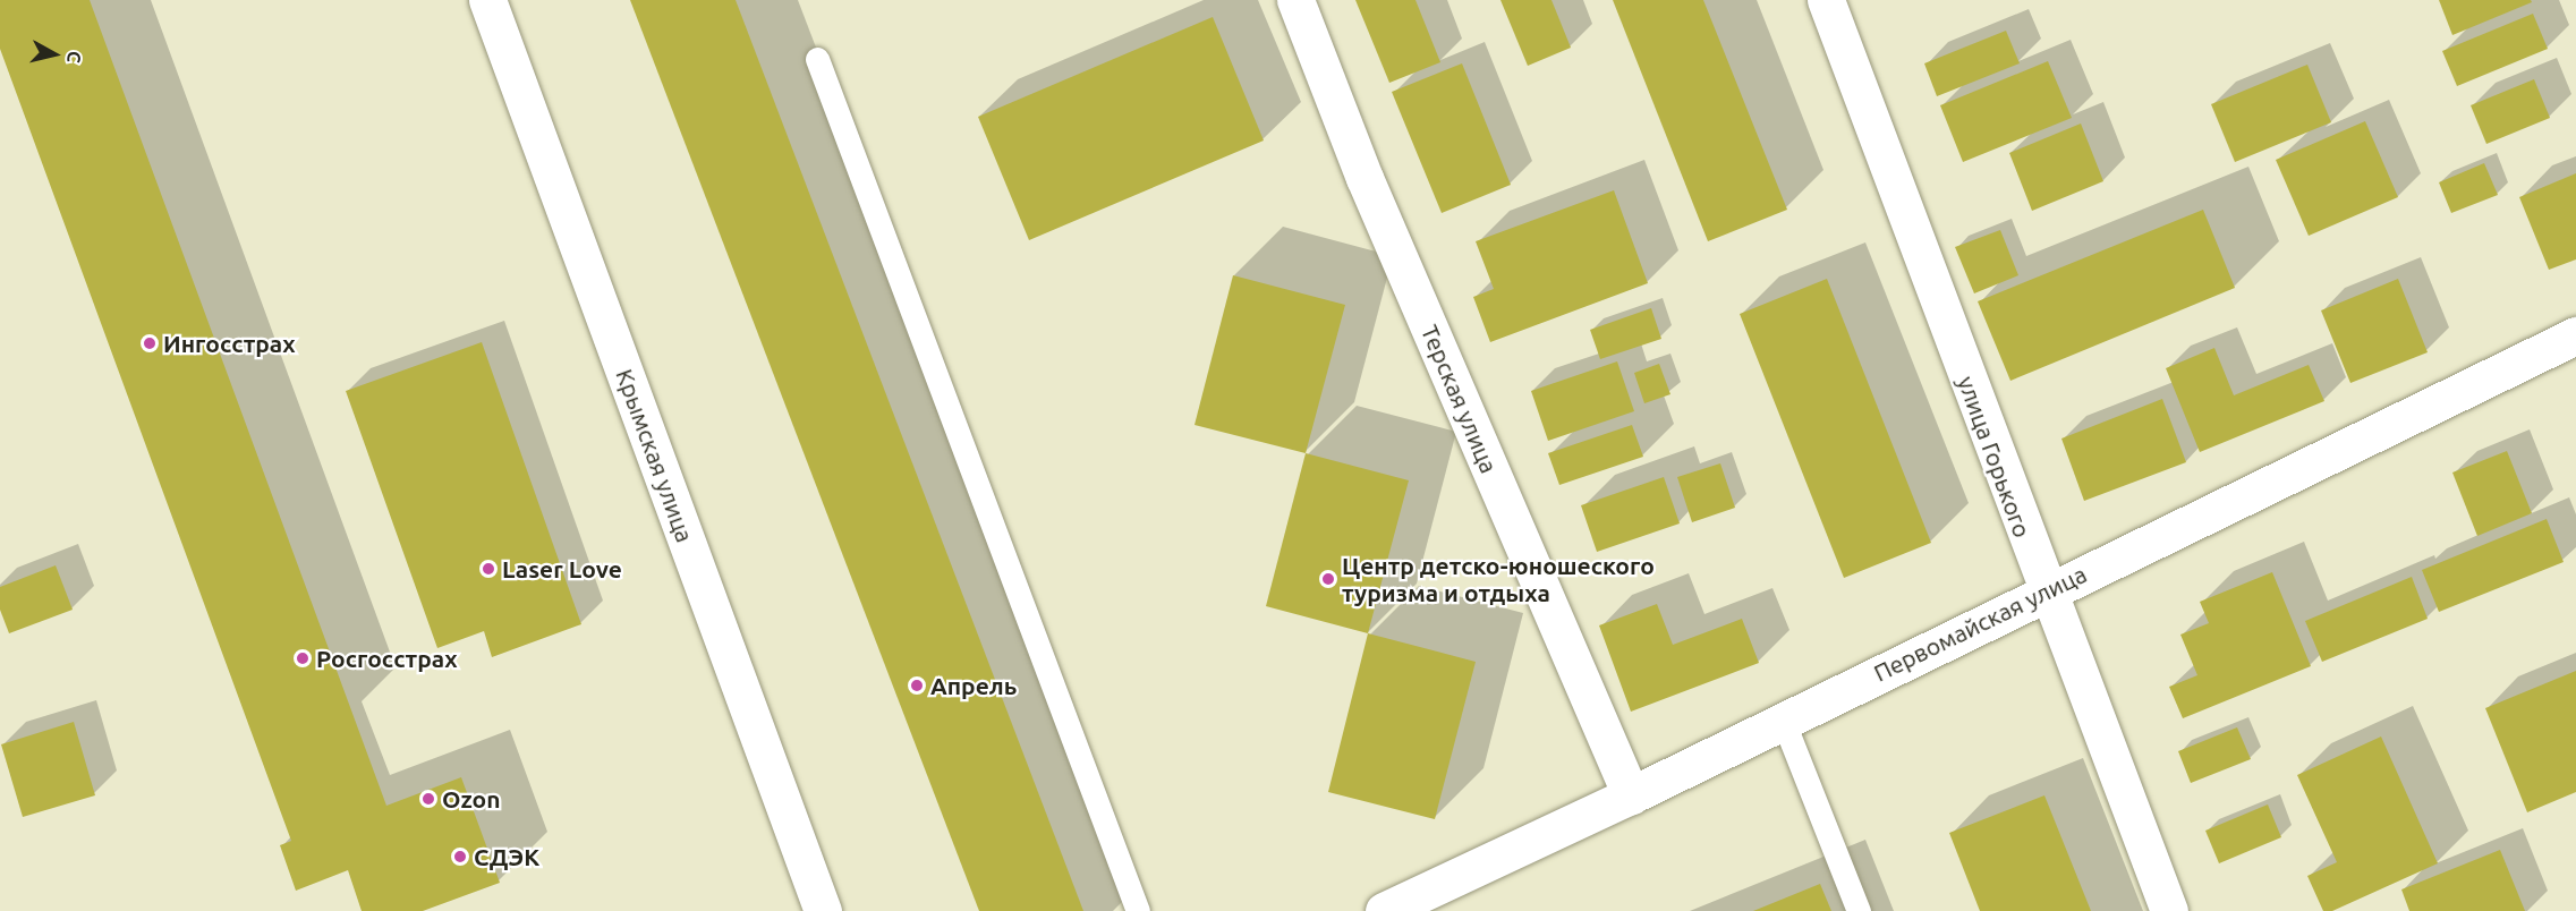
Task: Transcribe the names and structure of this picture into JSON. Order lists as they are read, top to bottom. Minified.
{"streets":{"street":["Терская улица","Крымская улица","улица Горького","Первомайская улица"]},"crossings":[["Терская улица","Первомайская улица"],["улица Горького","Первомайская улица"]],"places":["Ингосстрах","Laser Love","Центр детско-юношеского туризма и отдыха","Росгосстрах","Апрель","Ozon","СДЭК"],"north":"right"}
